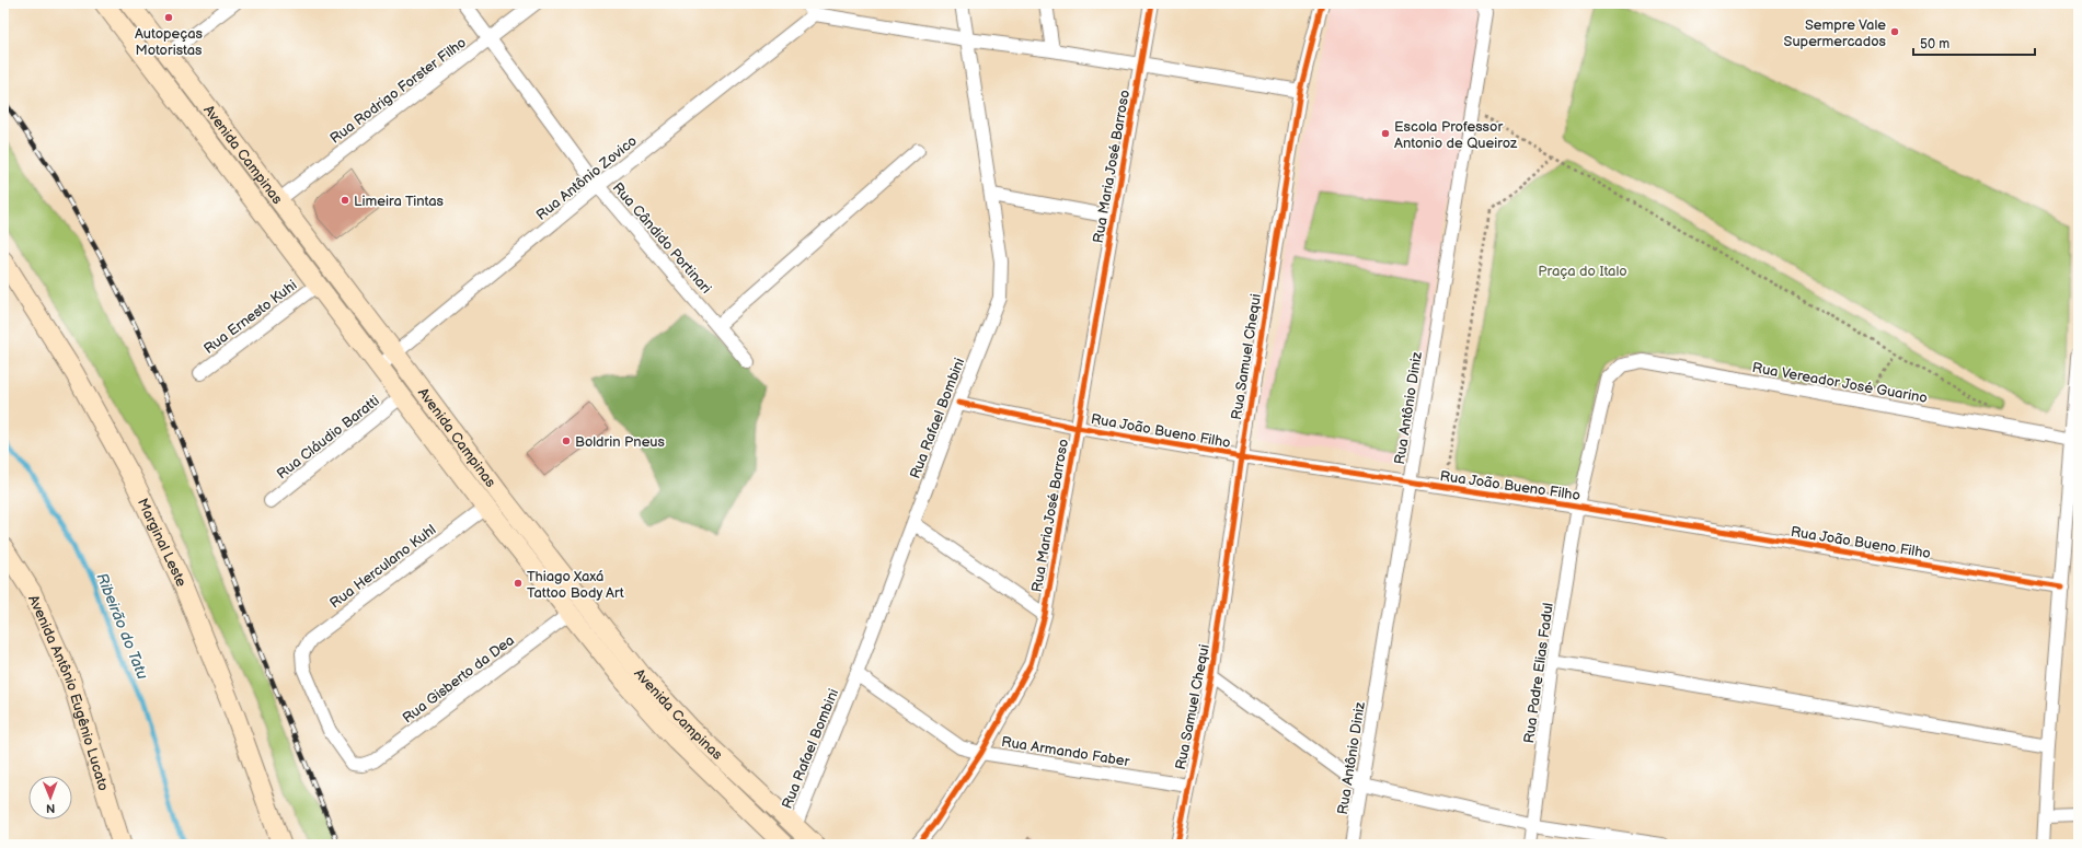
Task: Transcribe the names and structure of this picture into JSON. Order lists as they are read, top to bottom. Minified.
{"streets":{"main road":["Avenida Campinas","Marginal Leste","Avenida Antônio Eugênio Lucato"],"street":["Rua Rodrigo Forster Filho","Rua Maria José Barroso","Rua Antônio Zovico","Rua Cândido Portinari","Rua Ernesto Kuhi","Rua Samuel Chequi","Rua Vereador José Guarino","Rua Antônio Diniz","Rua Rafael Bombini","Rua João Bueno Filho","Rua Cláudio Baratti","Rua Herculano Kuhl","Rua Padre Elias Fadul","Rua Gisberto da Dea","Rua Armando Faber"]},"crossings":[["Rua Rodrigo Forster Filho","Avenida Campinas"],["Rua Rodrigo Forster Filho","Rua Cândido Portinari"],["Avenida Campinas","Rua Antônio Zovico"],["Avenida Campinas","Rua Ernesto Kuhi"],["Avenida Campinas","Rua Rafael Bombini"],["Avenida Campinas","Rua Cláudio Baratti"],["Avenida Campinas","Rua Herculano Kuhl"],["Avenida Campinas","Rua Gisberto da Dea"],["Rua Maria José Barroso","Rua João Bueno Filho"],["Rua Maria José Barroso","Rua Armando Faber"],["Rua Antônio Zovico","Rua Cândido Portinari"],["Rua Samuel Chequi","Rua João Bueno Filho"],["Rua Samuel Chequi","Rua Armando Faber"],["Rua Vereador José Guarino","Rua Padre Elias Fadul"],["Rua Antônio Diniz","Rua João Bueno Filho"],["Rua Rafael Bombini","Rua João Bueno Filho"],["Rua Rafael Bombini","Rua Armando Faber"],["Rua João Bueno Filho","Rua Padre Elias Fadul"],["Rua Herculano Kuhl","Rua Gisberto da Dea"]],"water":["Ribeirão do Tatu"],"parks":["Praça do Italo"],"places":["Autopeças Motoristas","Sempre Vale Supermercados","Escola Professor Antonio de Queiroz","Limeira Tintas","Boldrin Pneus","Thiago Xaxá Tattoo Body Art"],"scale_bar":"50 m","north":"bottom"}
